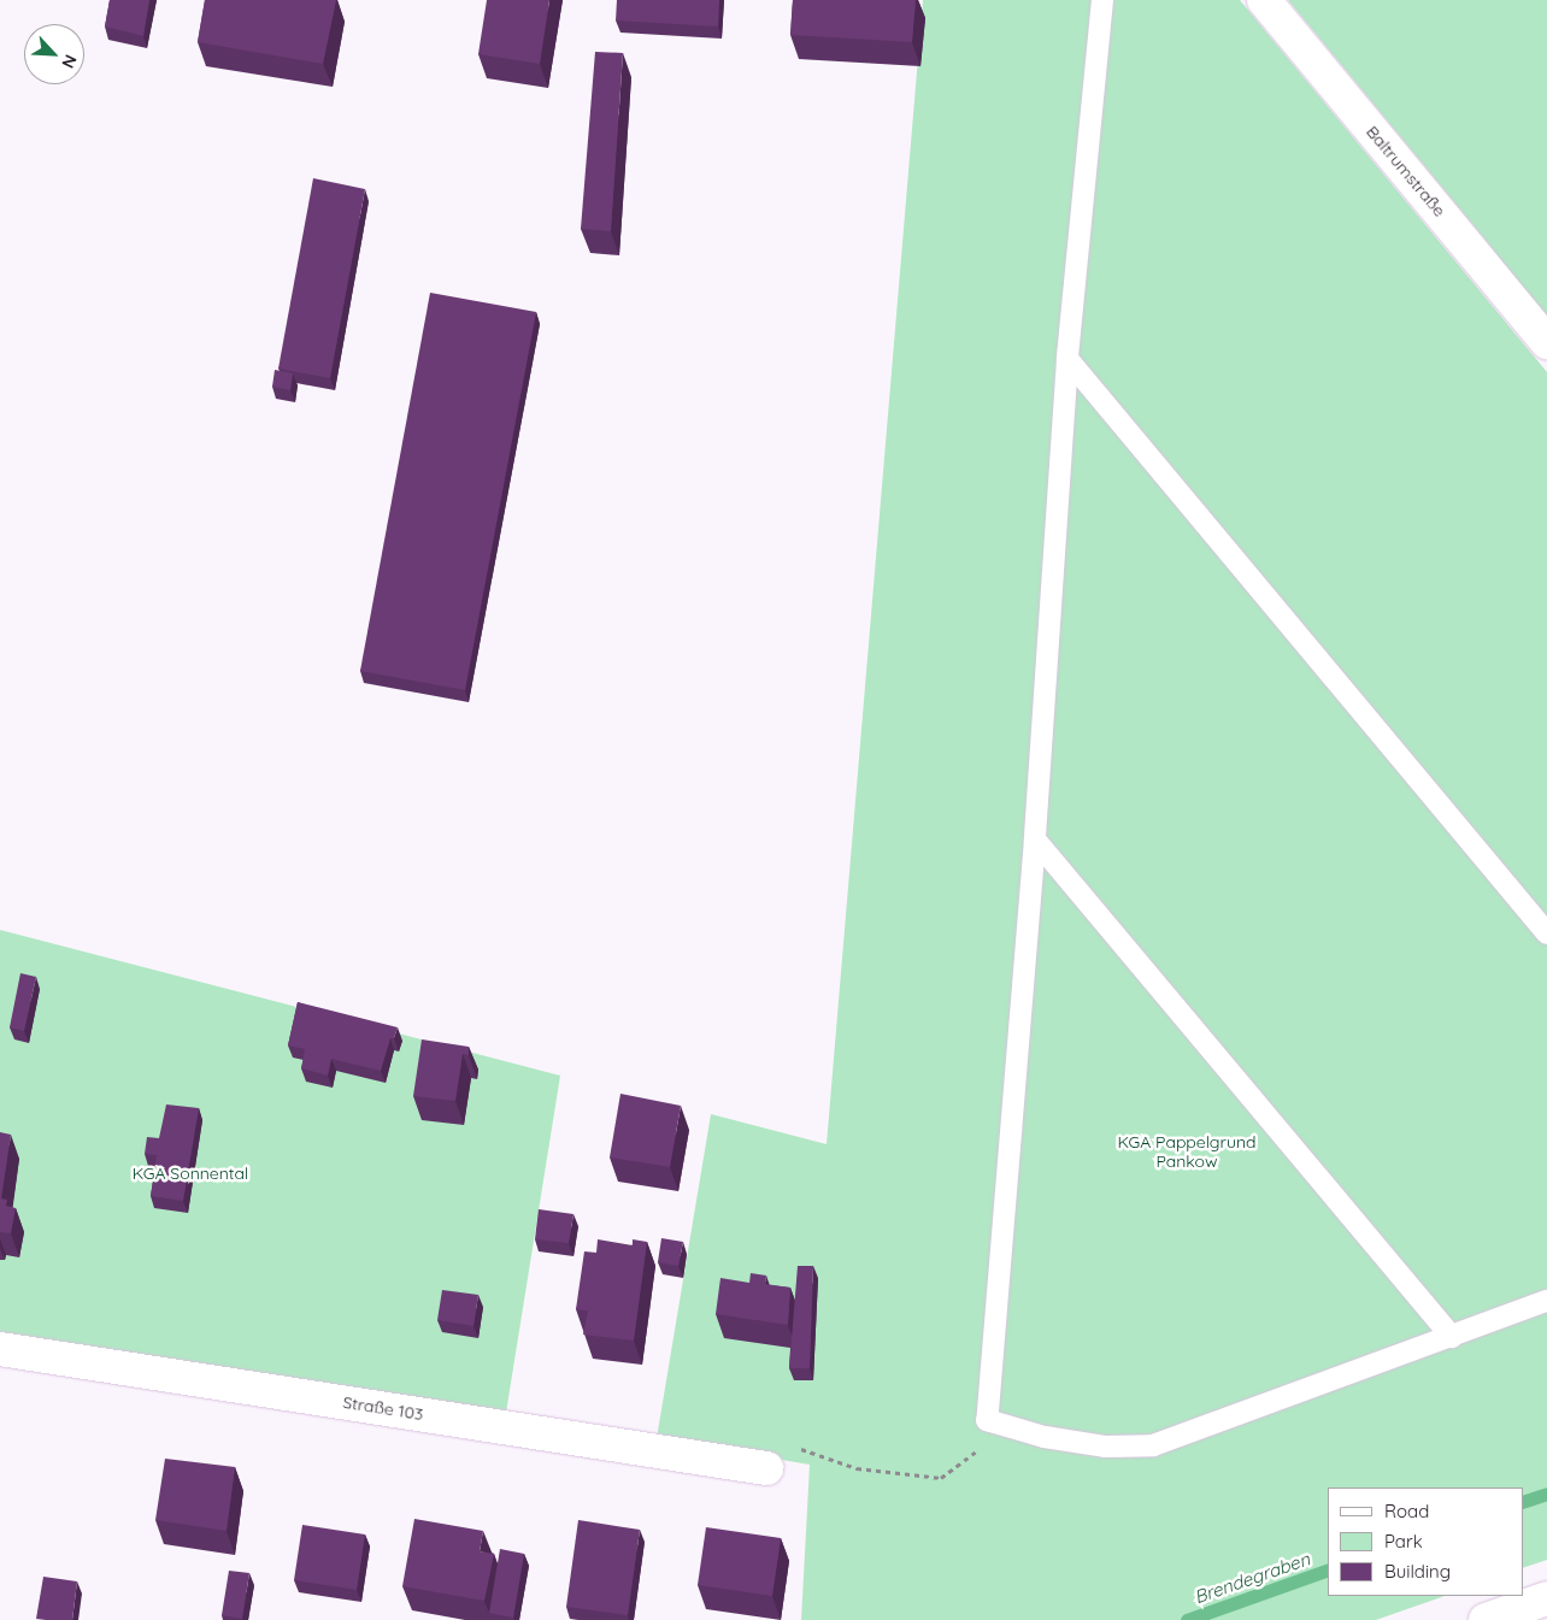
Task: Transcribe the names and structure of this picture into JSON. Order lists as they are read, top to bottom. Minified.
{"streets":{"main road":["Baltrumstraße","Straße 103"]},"water":["Brendegraben"],"parks":["KGA Pappelgrund Pankow","KGA Sonnental"],"legend":["Road","Park","Building"],"north":"bottom right"}
